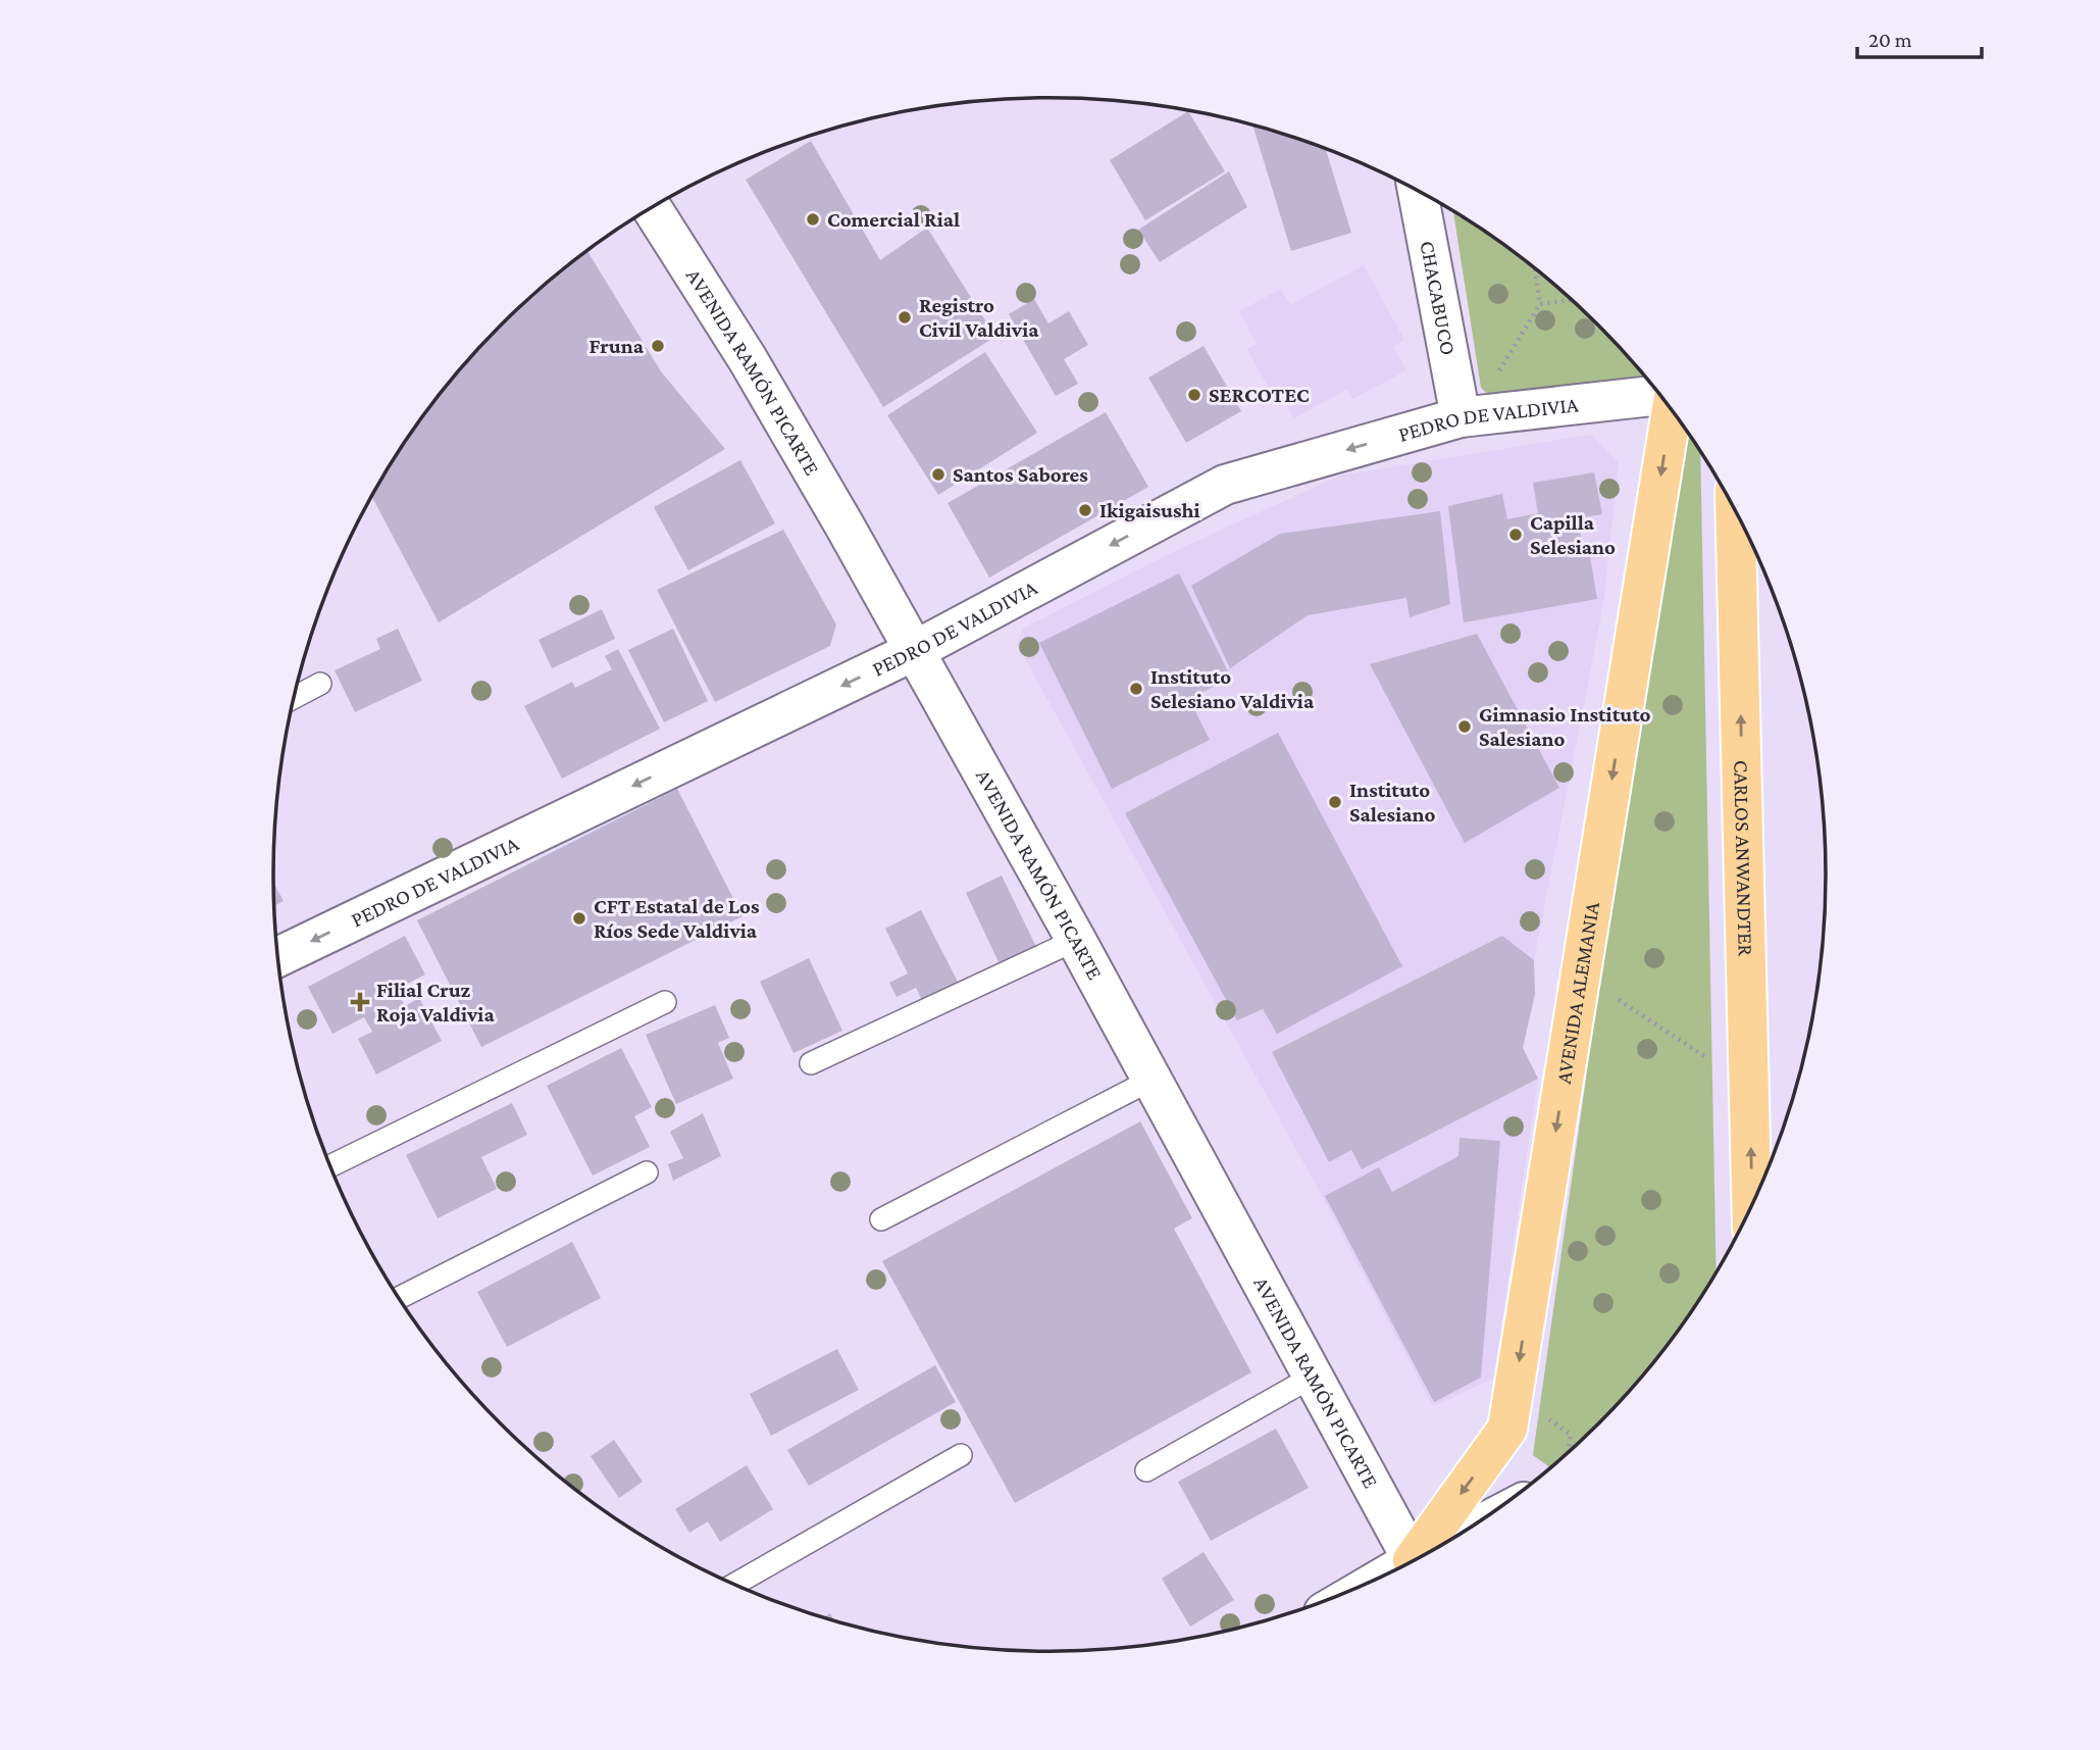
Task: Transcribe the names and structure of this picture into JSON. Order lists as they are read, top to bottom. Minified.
{"streets":{"main road":["CARLOS ANWANDTER","AVENIDA ALEMANIA"],"street":["CHACABUCO","AVENIDA RAMÓN PICARTE","PEDRO DE VALDIVIA"]},"crossings":[["CHACABUCO","PEDRO DE VALDIVIA"],["AVENIDA RAMÓN PICARTE","PEDRO DE VALDIVIA"]],"one_way":["PEDRO DE VALDIVIA","CARLOS ANWANDTER","AVENIDA ALEMANIA"],"places":{"other":["Comercial Rial","Registro Civil Valdivia","Fruna","SERCOTEC","Santos Sabores","Ikigaisushi","Capilla Selesiano","Instituto Selesiano Valdivia","Gimnasio Instituto Salesiano","Instituto Salesiano","CFT Estatal de Los Ríos Sede Valdivia"],"health":["Filial Cruz Roja Valdivia"]},"scale_bar":"20 m"}
